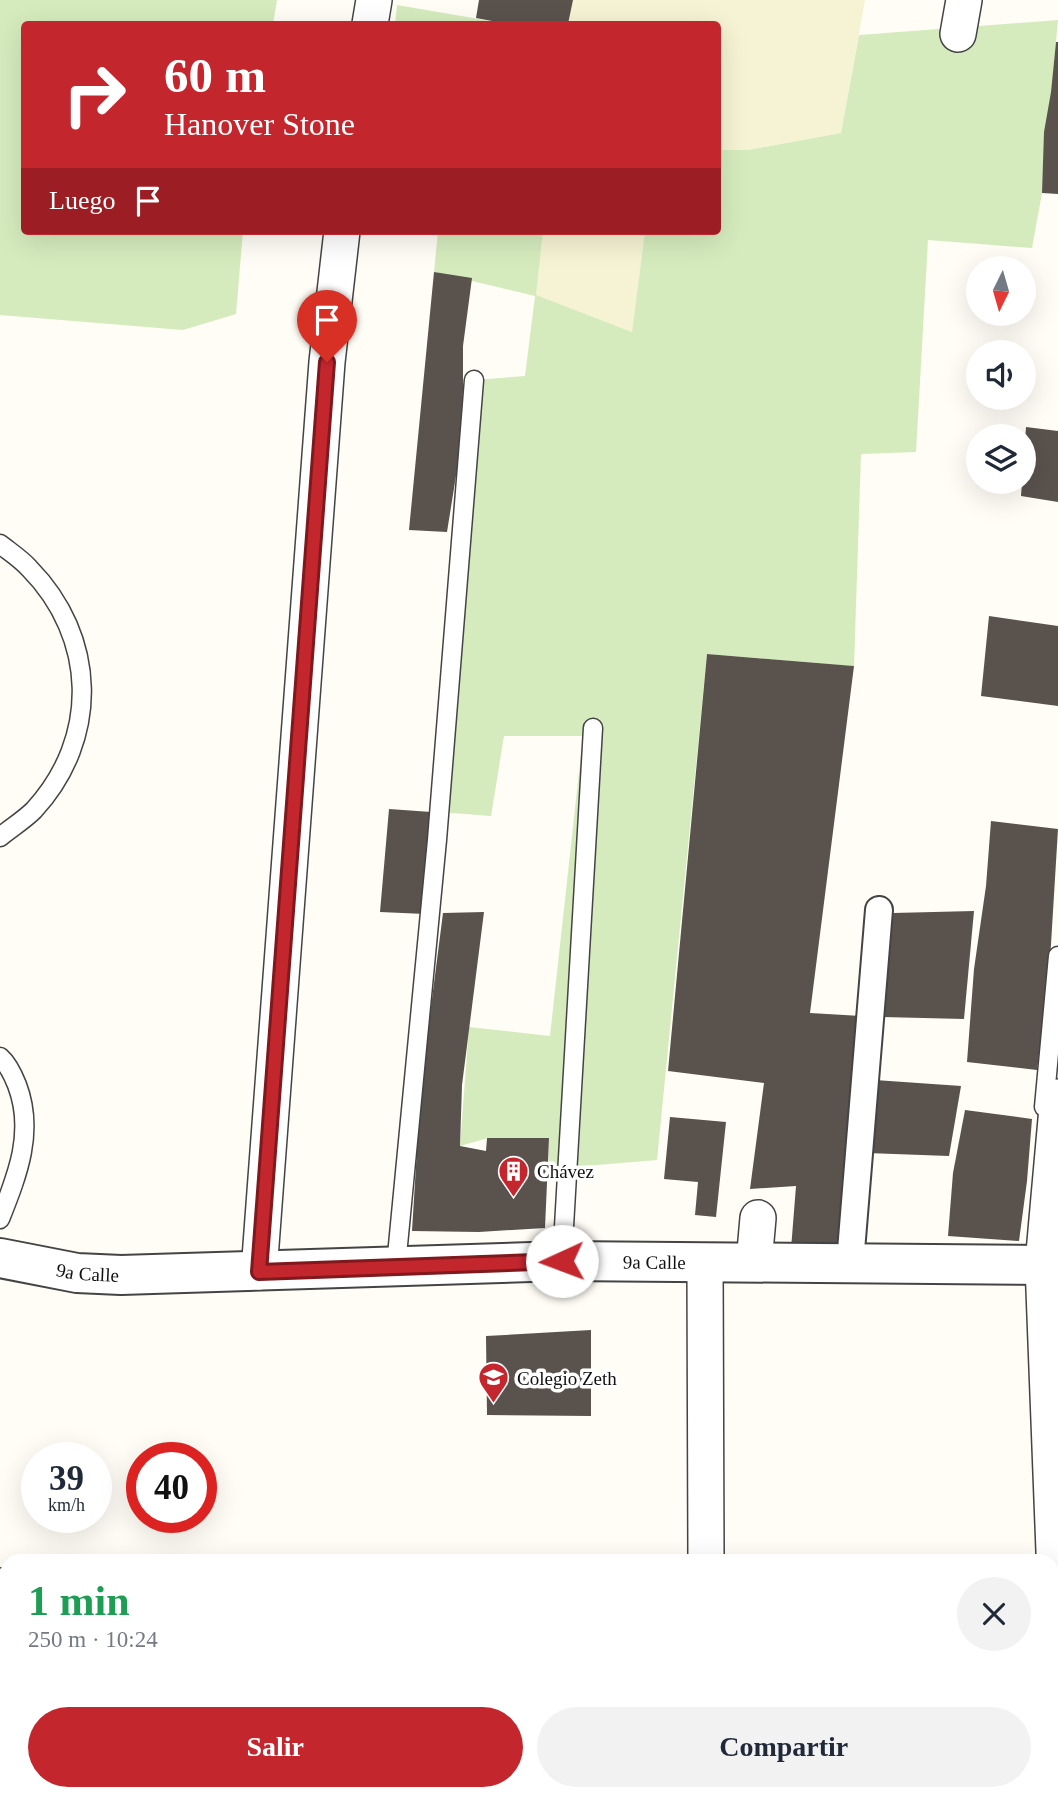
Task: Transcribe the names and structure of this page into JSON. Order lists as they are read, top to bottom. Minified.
{"streets":{"street":["9a Calle"]},"places":{"building":["Chávez"],"school or university":["Colegio Zeth"]},"north":"bottom","page":{"turn":["60 m","Hanover Stone"],"then":"Luego","speed":"39 km/h","limit":"40","heading":["1 min","250 m · 10:24"],"buttons":["Salir","Compartir"]}}
